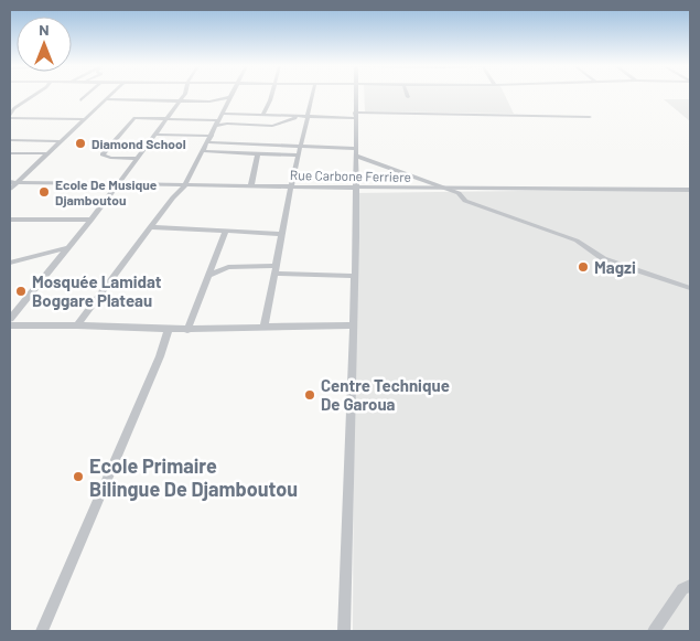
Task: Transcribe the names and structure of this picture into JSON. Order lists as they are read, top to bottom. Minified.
{"streets":{"street":["Rue Carbone Ferriere"]},"places":["Diamond School","Ecole De Musique Djamboutou","Magzi","Mosquée Lamidat Boggare Plateau","Centre Technique De Garoua","Ecole Primaire Bilingue De Djamboutou"],"north":"top"}
